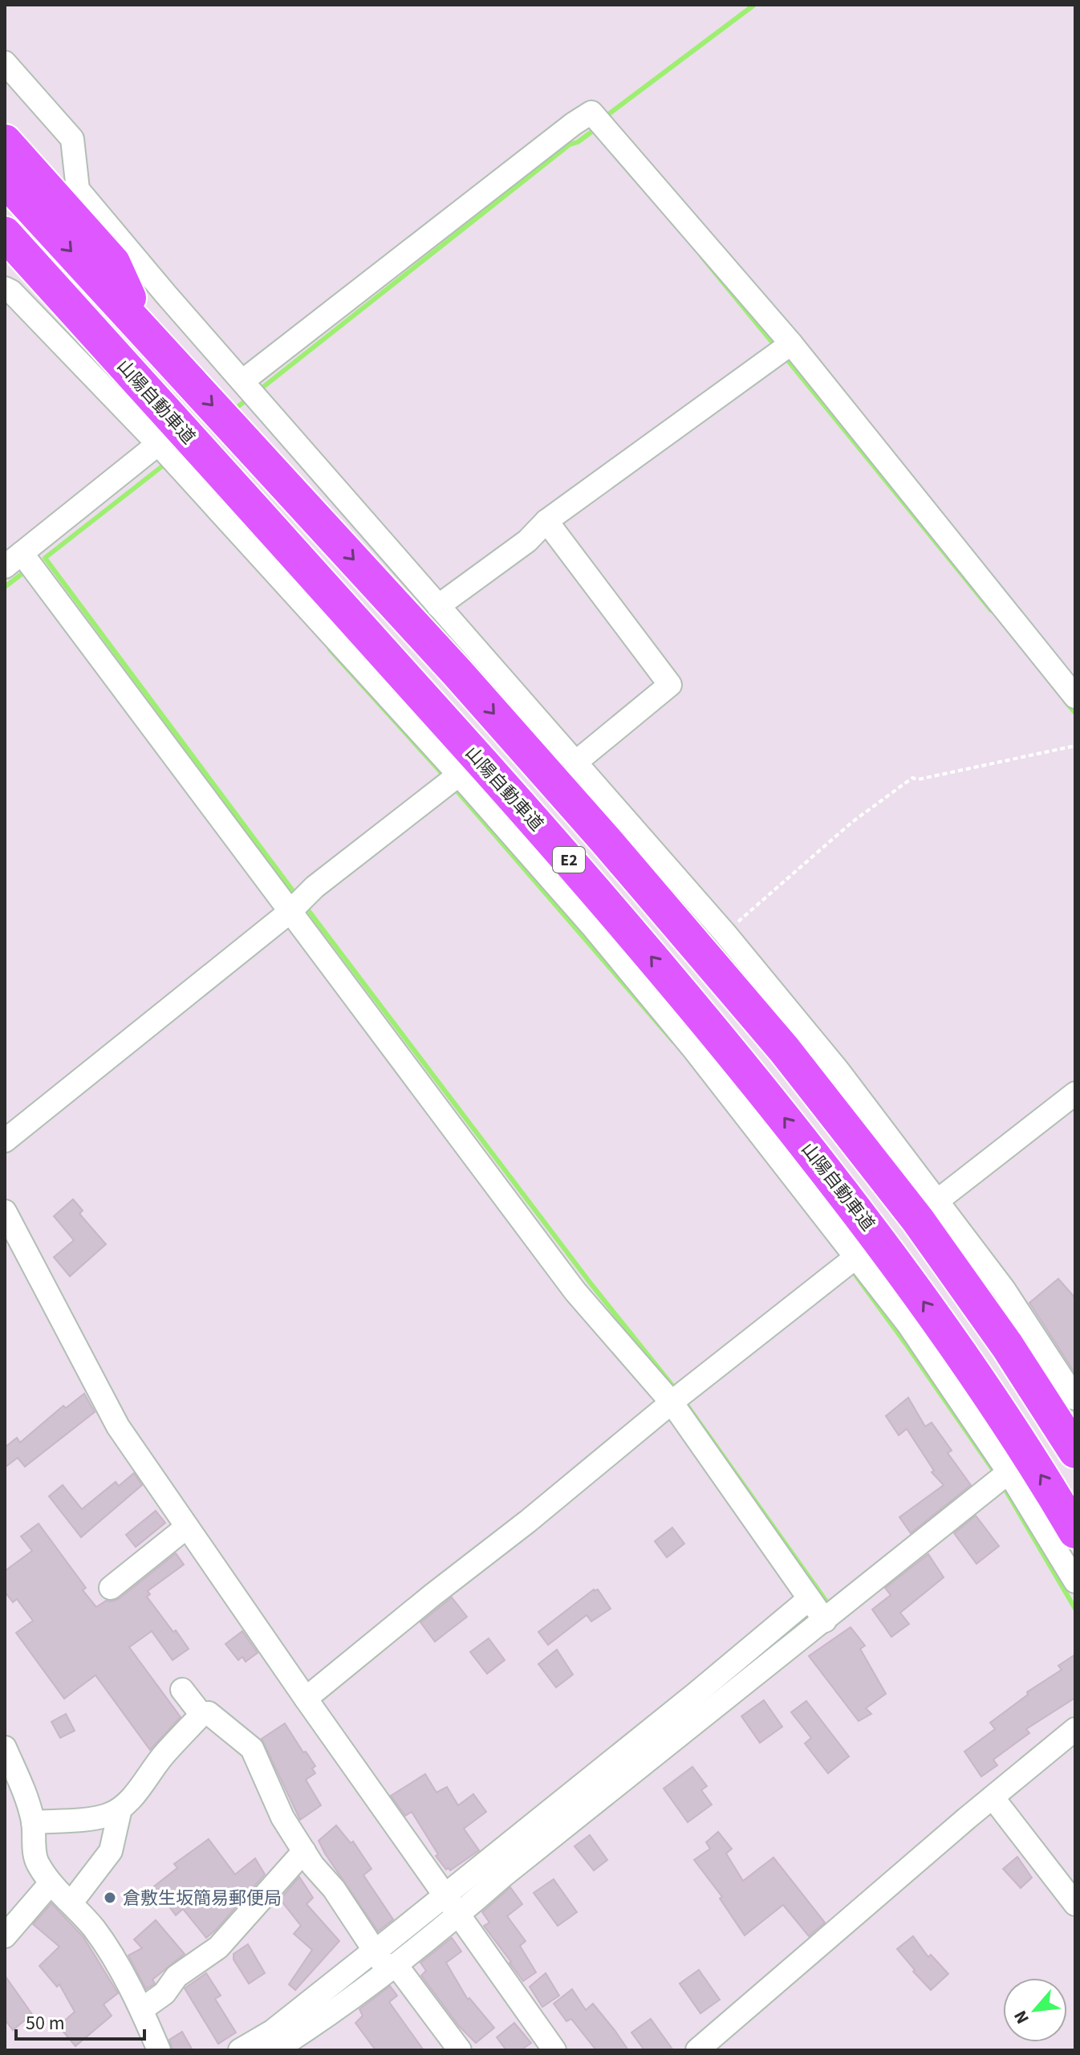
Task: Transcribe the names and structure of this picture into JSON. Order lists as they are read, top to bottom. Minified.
{"streets":{"highway":["山陽自動車道","E2"]},"places":["倉敷生坂簡易郵便局"],"scale_bar":"50 m","north":"bottom left"}
